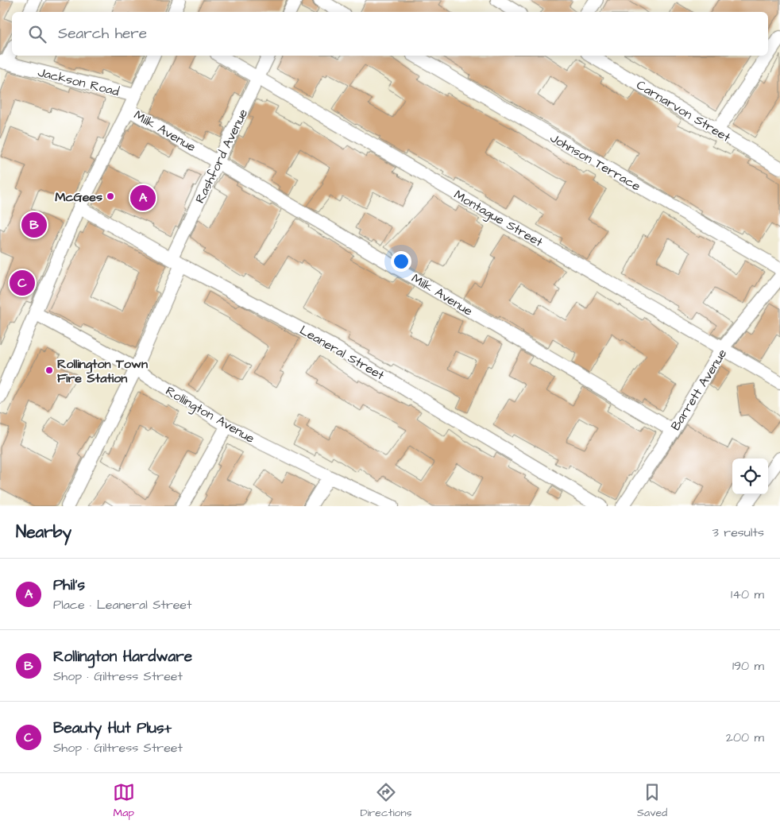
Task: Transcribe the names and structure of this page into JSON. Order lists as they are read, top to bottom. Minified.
{"streets":{"street":["Jackson Road","Carnarvon Street","Milk Avenue","Rashford Avenue","Johnson Terrace","Montague Street","Leaneral Street","Barrett Avenue","Rollington Avenue"]},"crossings":[["Milk Avenue","Rashford Avenue"],["Milk Avenue","Barrett Avenue"],["Rashford Avenue","Montague Street"],["Rashford Avenue","Leaneral Street"],["Rashford Avenue","Rollington Avenue"],["Montague Street","Barrett Avenue"]],"places":["McGees","Rollington Town Fire Station"],"page":{"search":"Search here","pins":["A","B","C"],"heading":["Nearby","3 results"],"list":[{"mark":"A","name":"Phil's","note":"Place · Leaneral Street","value":"140 m"},{"mark":"B","name":"Rollington Hardware","note":"Shop · Giltress Street","value":"190 m"},{"mark":"C","name":"Beauty Hut Plus+","note":"Shop · Giltress Street","value":"200 m"}],"nav":["Map","Directions","Saved"]}}
